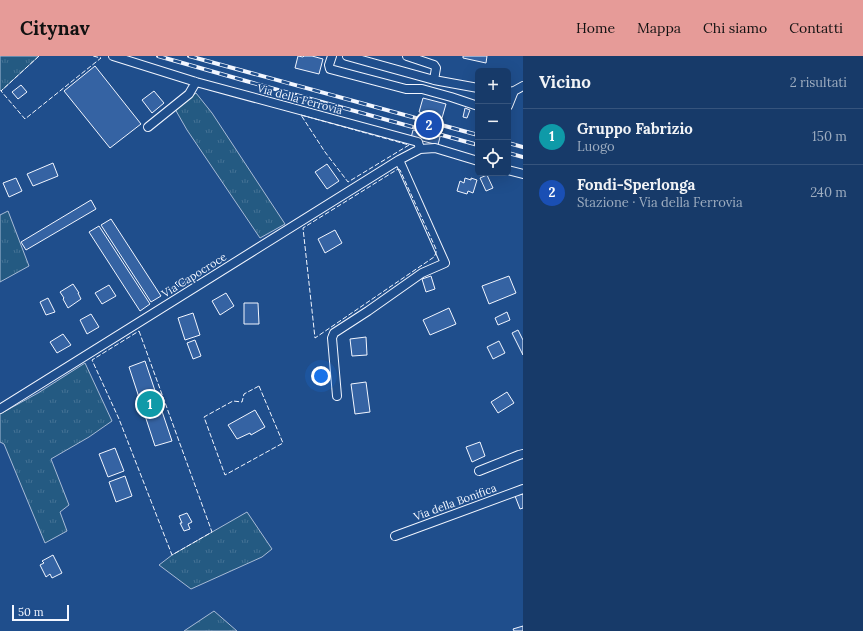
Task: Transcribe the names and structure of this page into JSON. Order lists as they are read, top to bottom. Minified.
{"streets":{"street":["Via della Ferrovia","Via Capocroce","Via della Bonifica"]},"crossings":[["Via della Ferrovia","Via Capocroce"]],"scale_bar":"50 m","page":{"header":"Citynav","nav":["Home","Mappa","Chi siamo","Contatti"],"heading":["Vicino","2 risultati"],"map_buttons":["+","−"],"list":[{"mark":"1","name":"Gruppo Fabrizio","note":"Luogo","value":"150 m"},{"mark":"2","name":"Fondi-Sperlonga","note":"Stazione · Via della Ferrovia","value":"240 m"}],"pins":["2","1"],"scale":"50 m"}}
